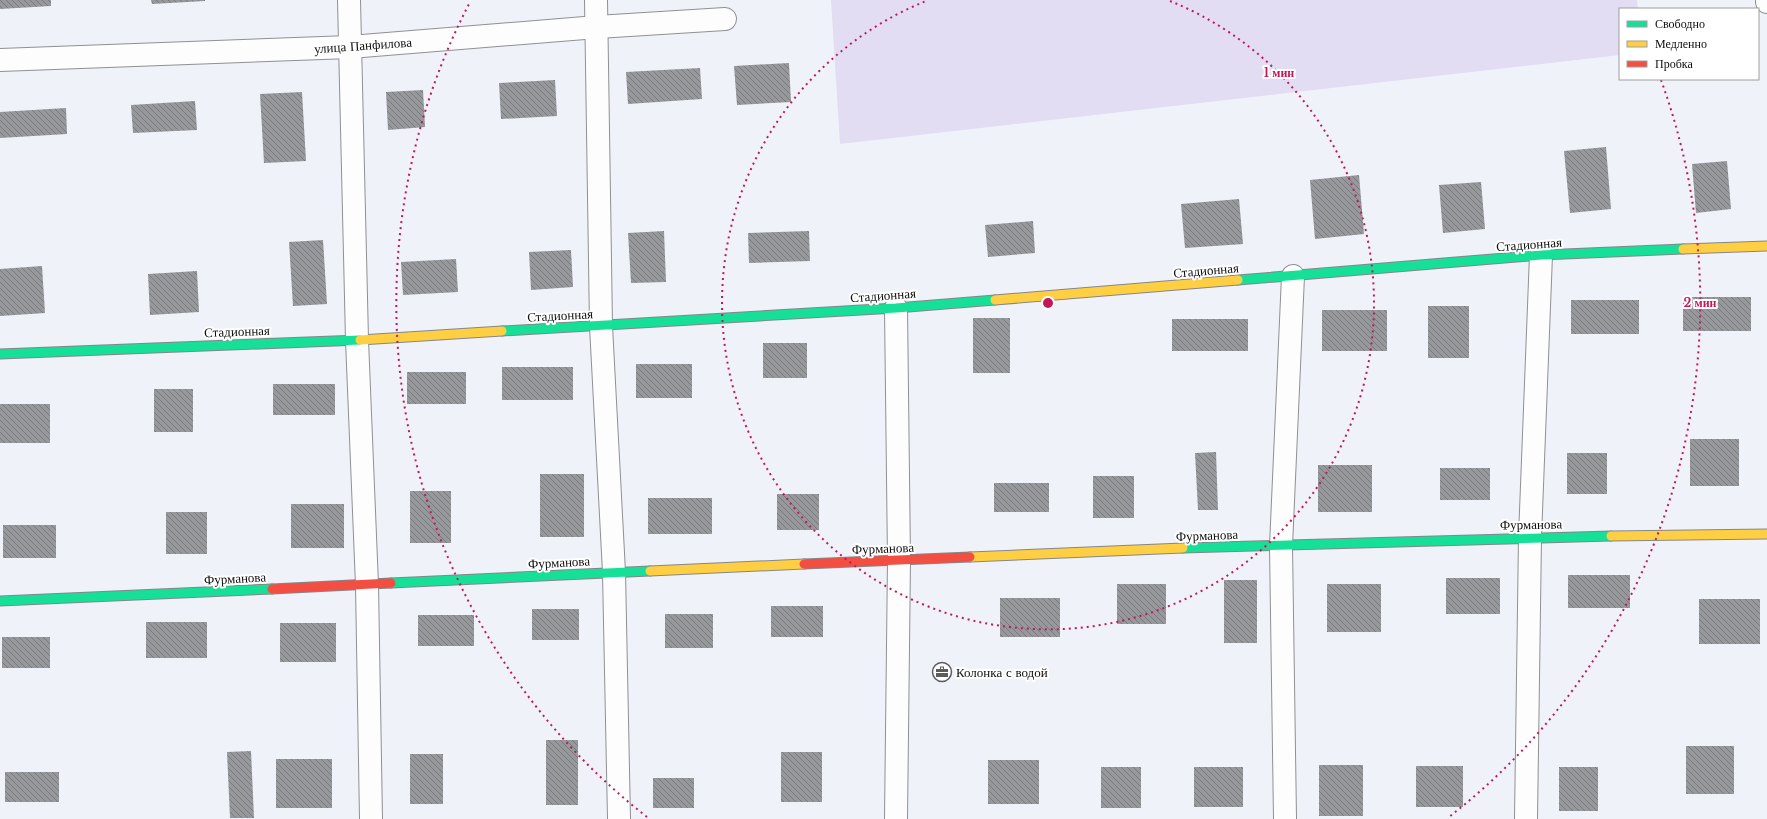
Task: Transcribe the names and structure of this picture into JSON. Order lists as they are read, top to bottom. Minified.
{"streets":{"street":["улица Панфилова","Стадионная","Фурманова"]},"places":{"office":["Колонка с водой"]},"legend":["Свободно","Медленно","Пробка"],"rings":["1 мин","2 мин"]}
